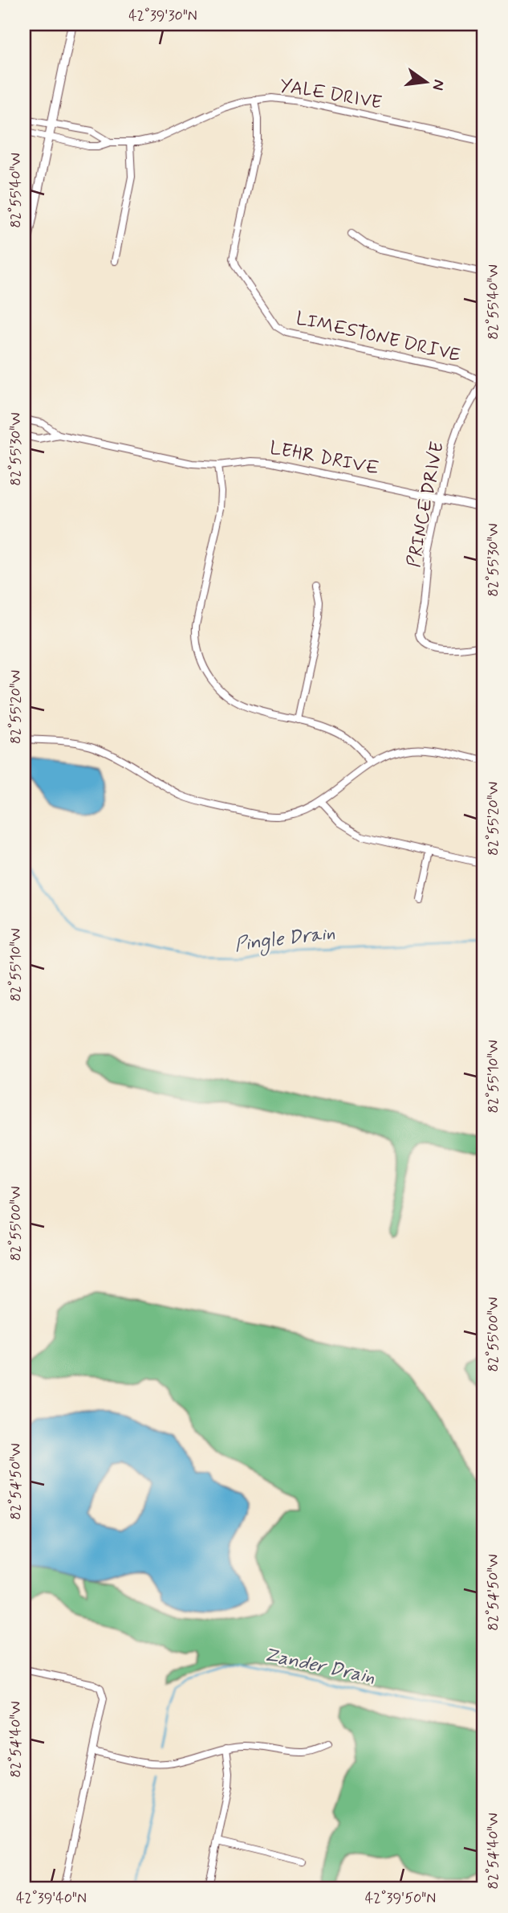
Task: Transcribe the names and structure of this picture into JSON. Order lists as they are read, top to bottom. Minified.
{"streets":{"street":["YALE DRIVE","LIMESTONE DRIVE","LEHR DRIVE","PRINCE DRIVE"]},"crossings":[["YALE DRIVE","LIMESTONE DRIVE"],["LIMESTONE DRIVE","PRINCE DRIVE"],["LEHR DRIVE","PRINCE DRIVE"]],"water":["Pingle Drain","Zander Drain"],"north":"right","coordinates":["42°39'30\"N","82°55'40\"W","82°55'30\"W","82°55'20\"W","82°55'10\"W","82°55'00\"W","82°54'50\"W","82°54'40\"W","42°39'40\"N","42°39'50\"N"]}
